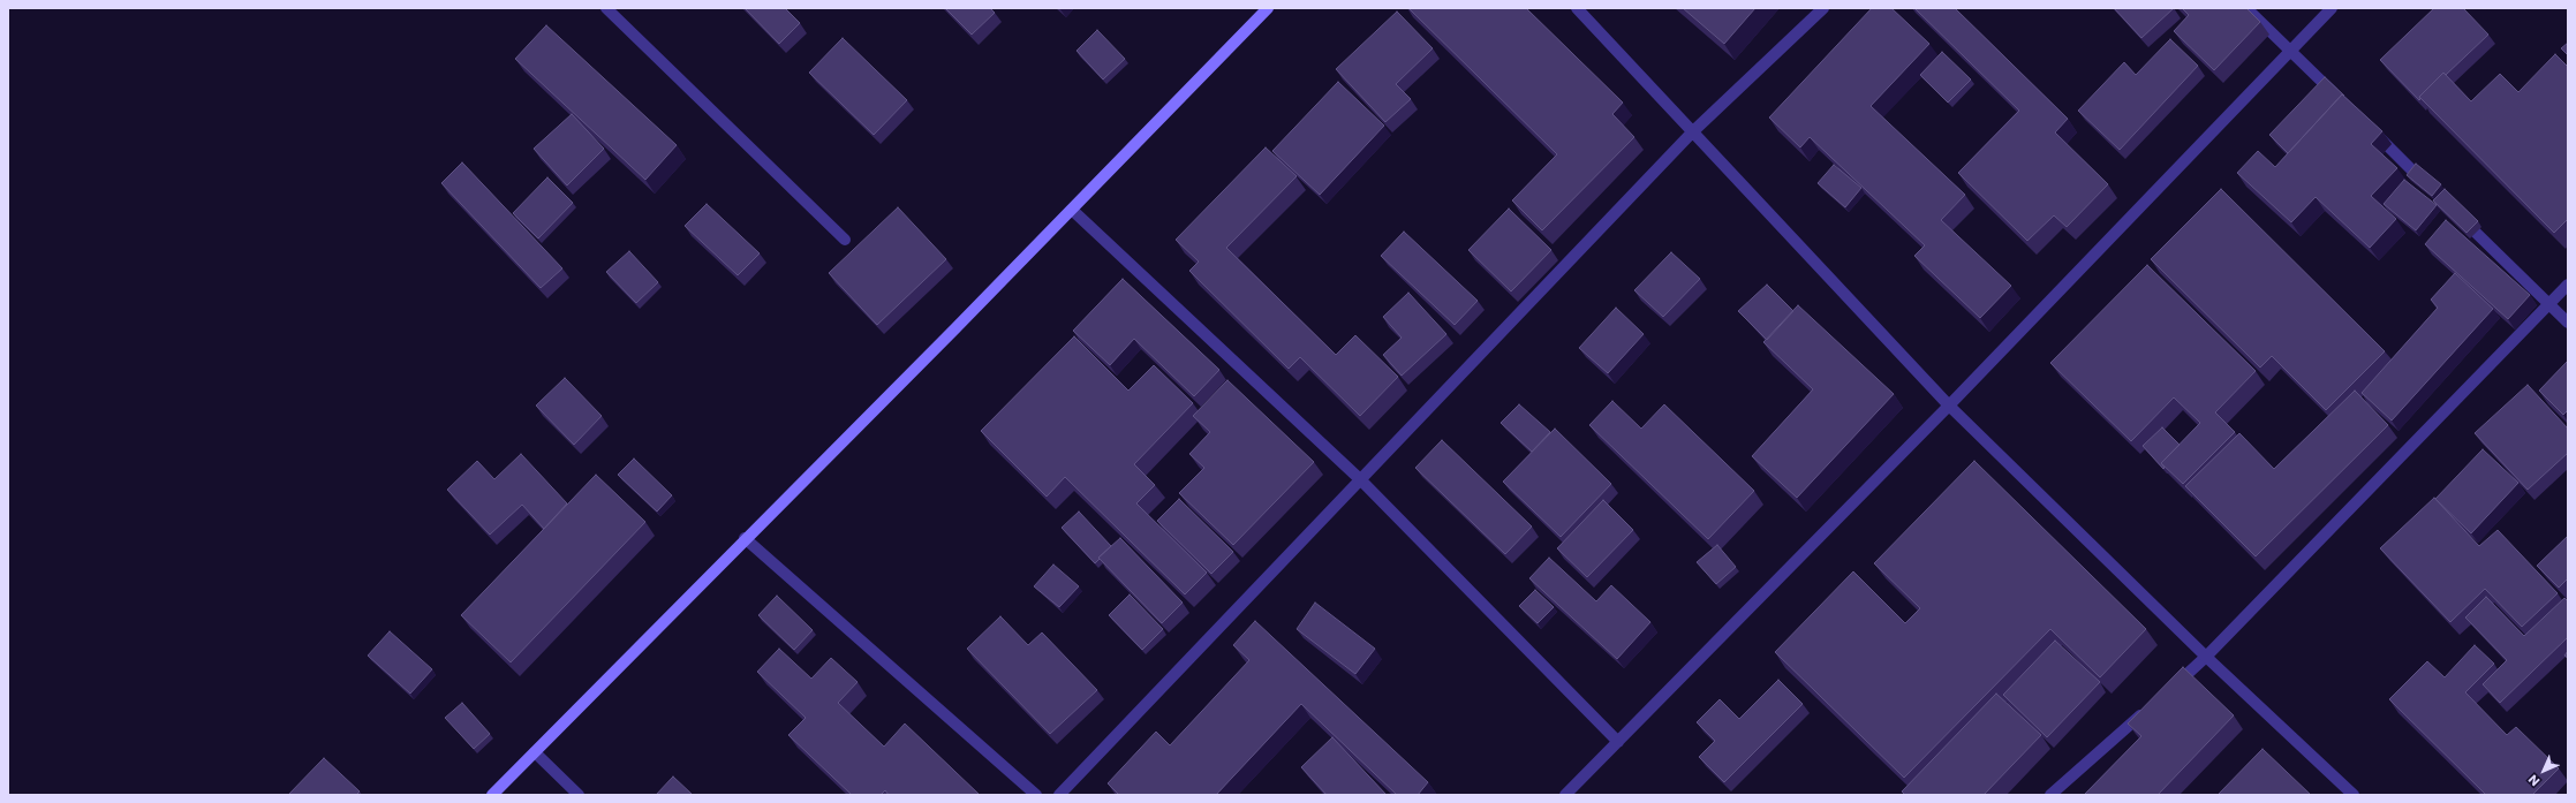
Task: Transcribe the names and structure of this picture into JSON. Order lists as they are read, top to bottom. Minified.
{"north":"bottom left"}
